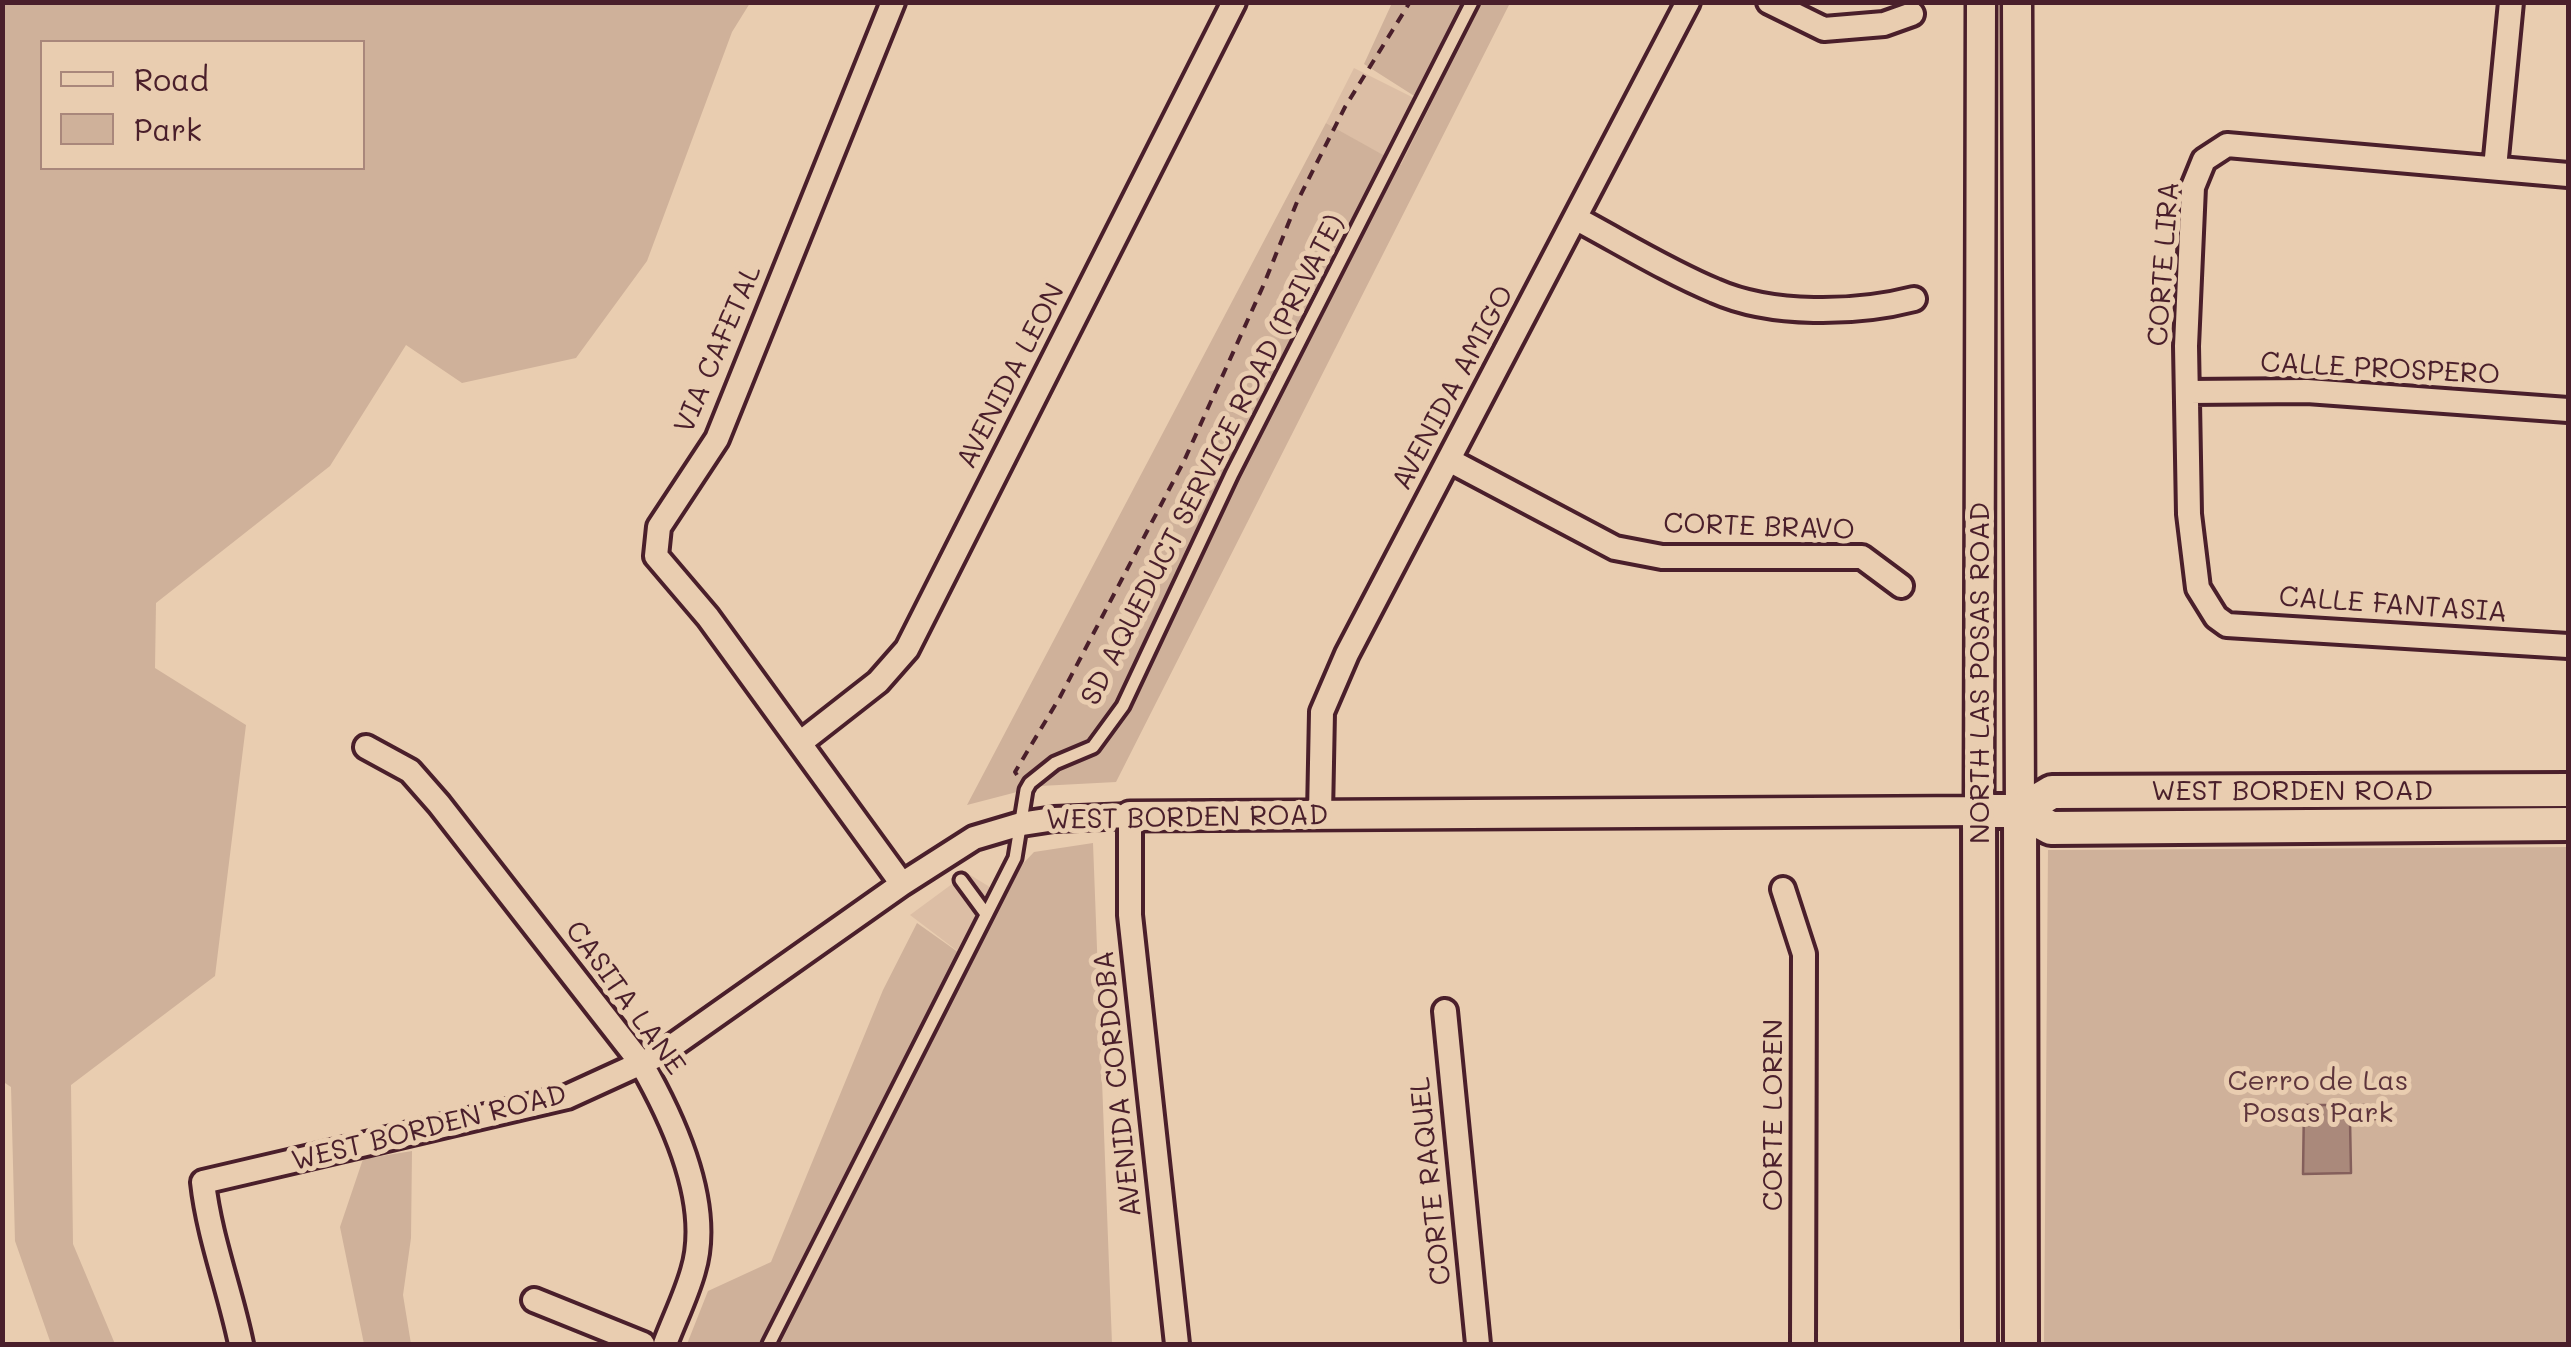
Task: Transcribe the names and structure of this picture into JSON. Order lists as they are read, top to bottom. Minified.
{"streets":{"main road":["NORTH LAS POSAS ROAD","WEST BORDEN ROAD"],"street":["CORTE LIRA","VIA CAFETAL","CALLE PROSPERO","AVENIDA LEON","AVENIDA AMIGO","CORTE BRAVO","CALLE FANTASIA","CASITA LANE","AVENIDA CORDOBA","CORTE LOREN","CORTE RAQUEL"],"lane":["SD AQUEDUCT SERVICE ROAD (PRIVATE)"]},"crossings":[["CORTE LIRA","CALLE PROSPERO"],["CORTE LIRA","CALLE FANTASIA"],["VIA CAFETAL","AVENIDA LEON"],["VIA CAFETAL","WEST BORDEN ROAD"],["AVENIDA AMIGO","CORTE BRAVO"],["AVENIDA AMIGO","WEST BORDEN ROAD"],["NORTH LAS POSAS ROAD","WEST BORDEN ROAD"],["WEST BORDEN ROAD","CASITA LANE"],["WEST BORDEN ROAD","AVENIDA CORDOBA"]],"parks":["Cerro de Las Posas Park"],"legend":["Road","Park"]}
